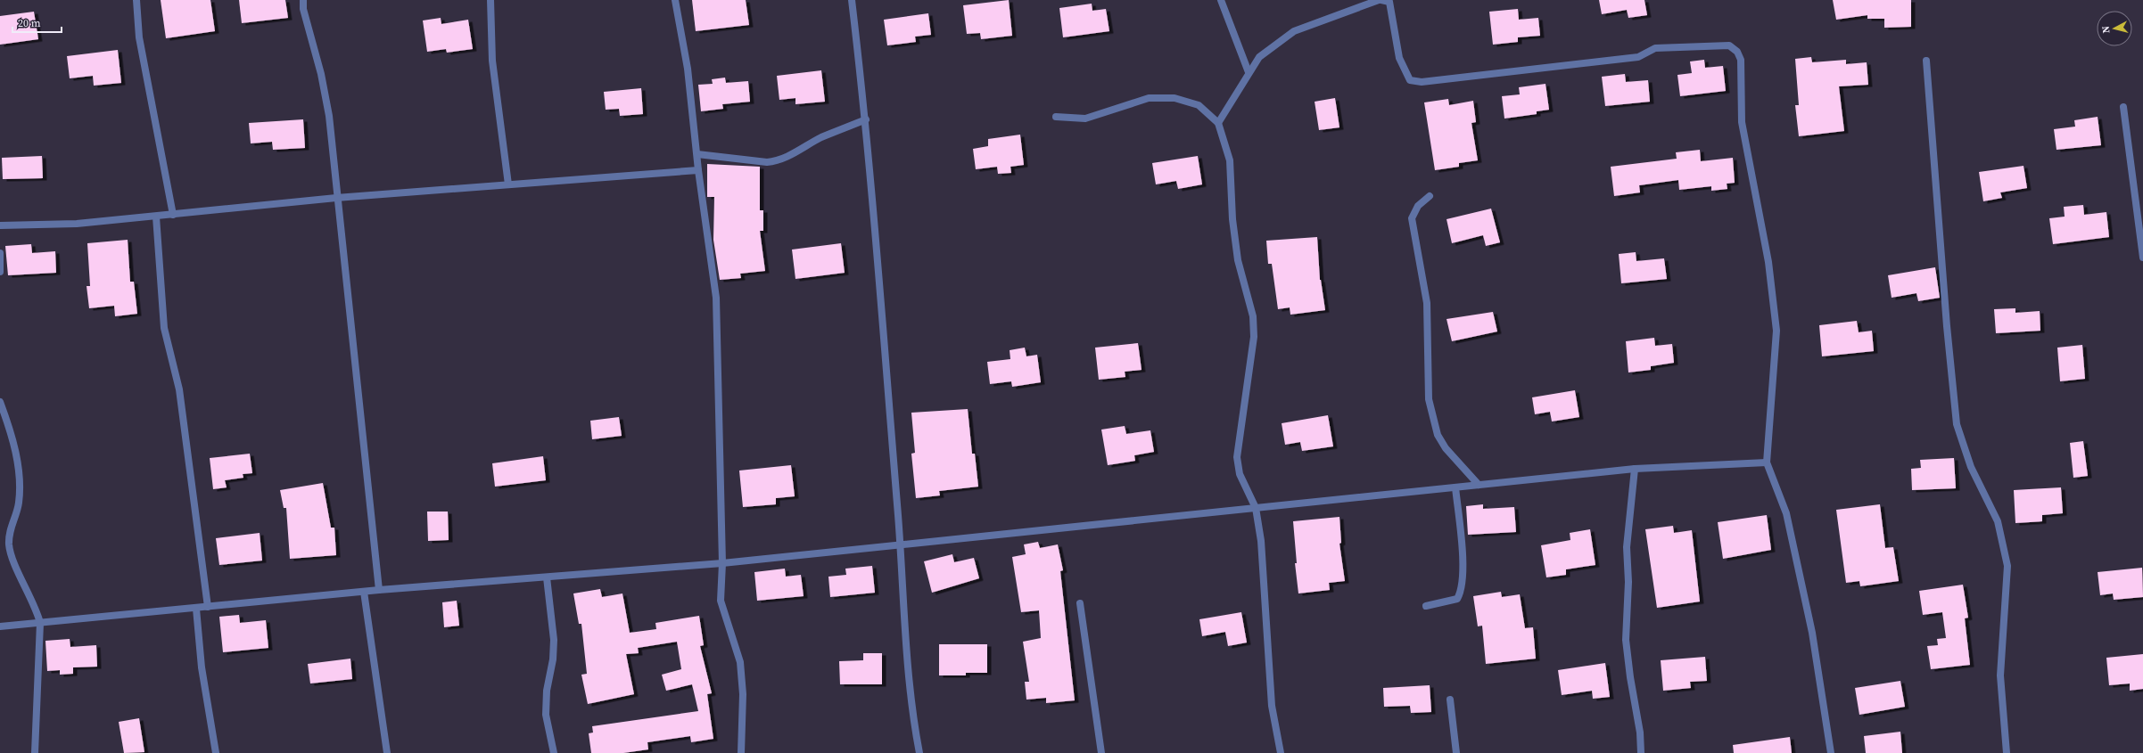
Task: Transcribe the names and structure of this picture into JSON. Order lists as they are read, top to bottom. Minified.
{"scale_bar":"20 m","north":"left"}
